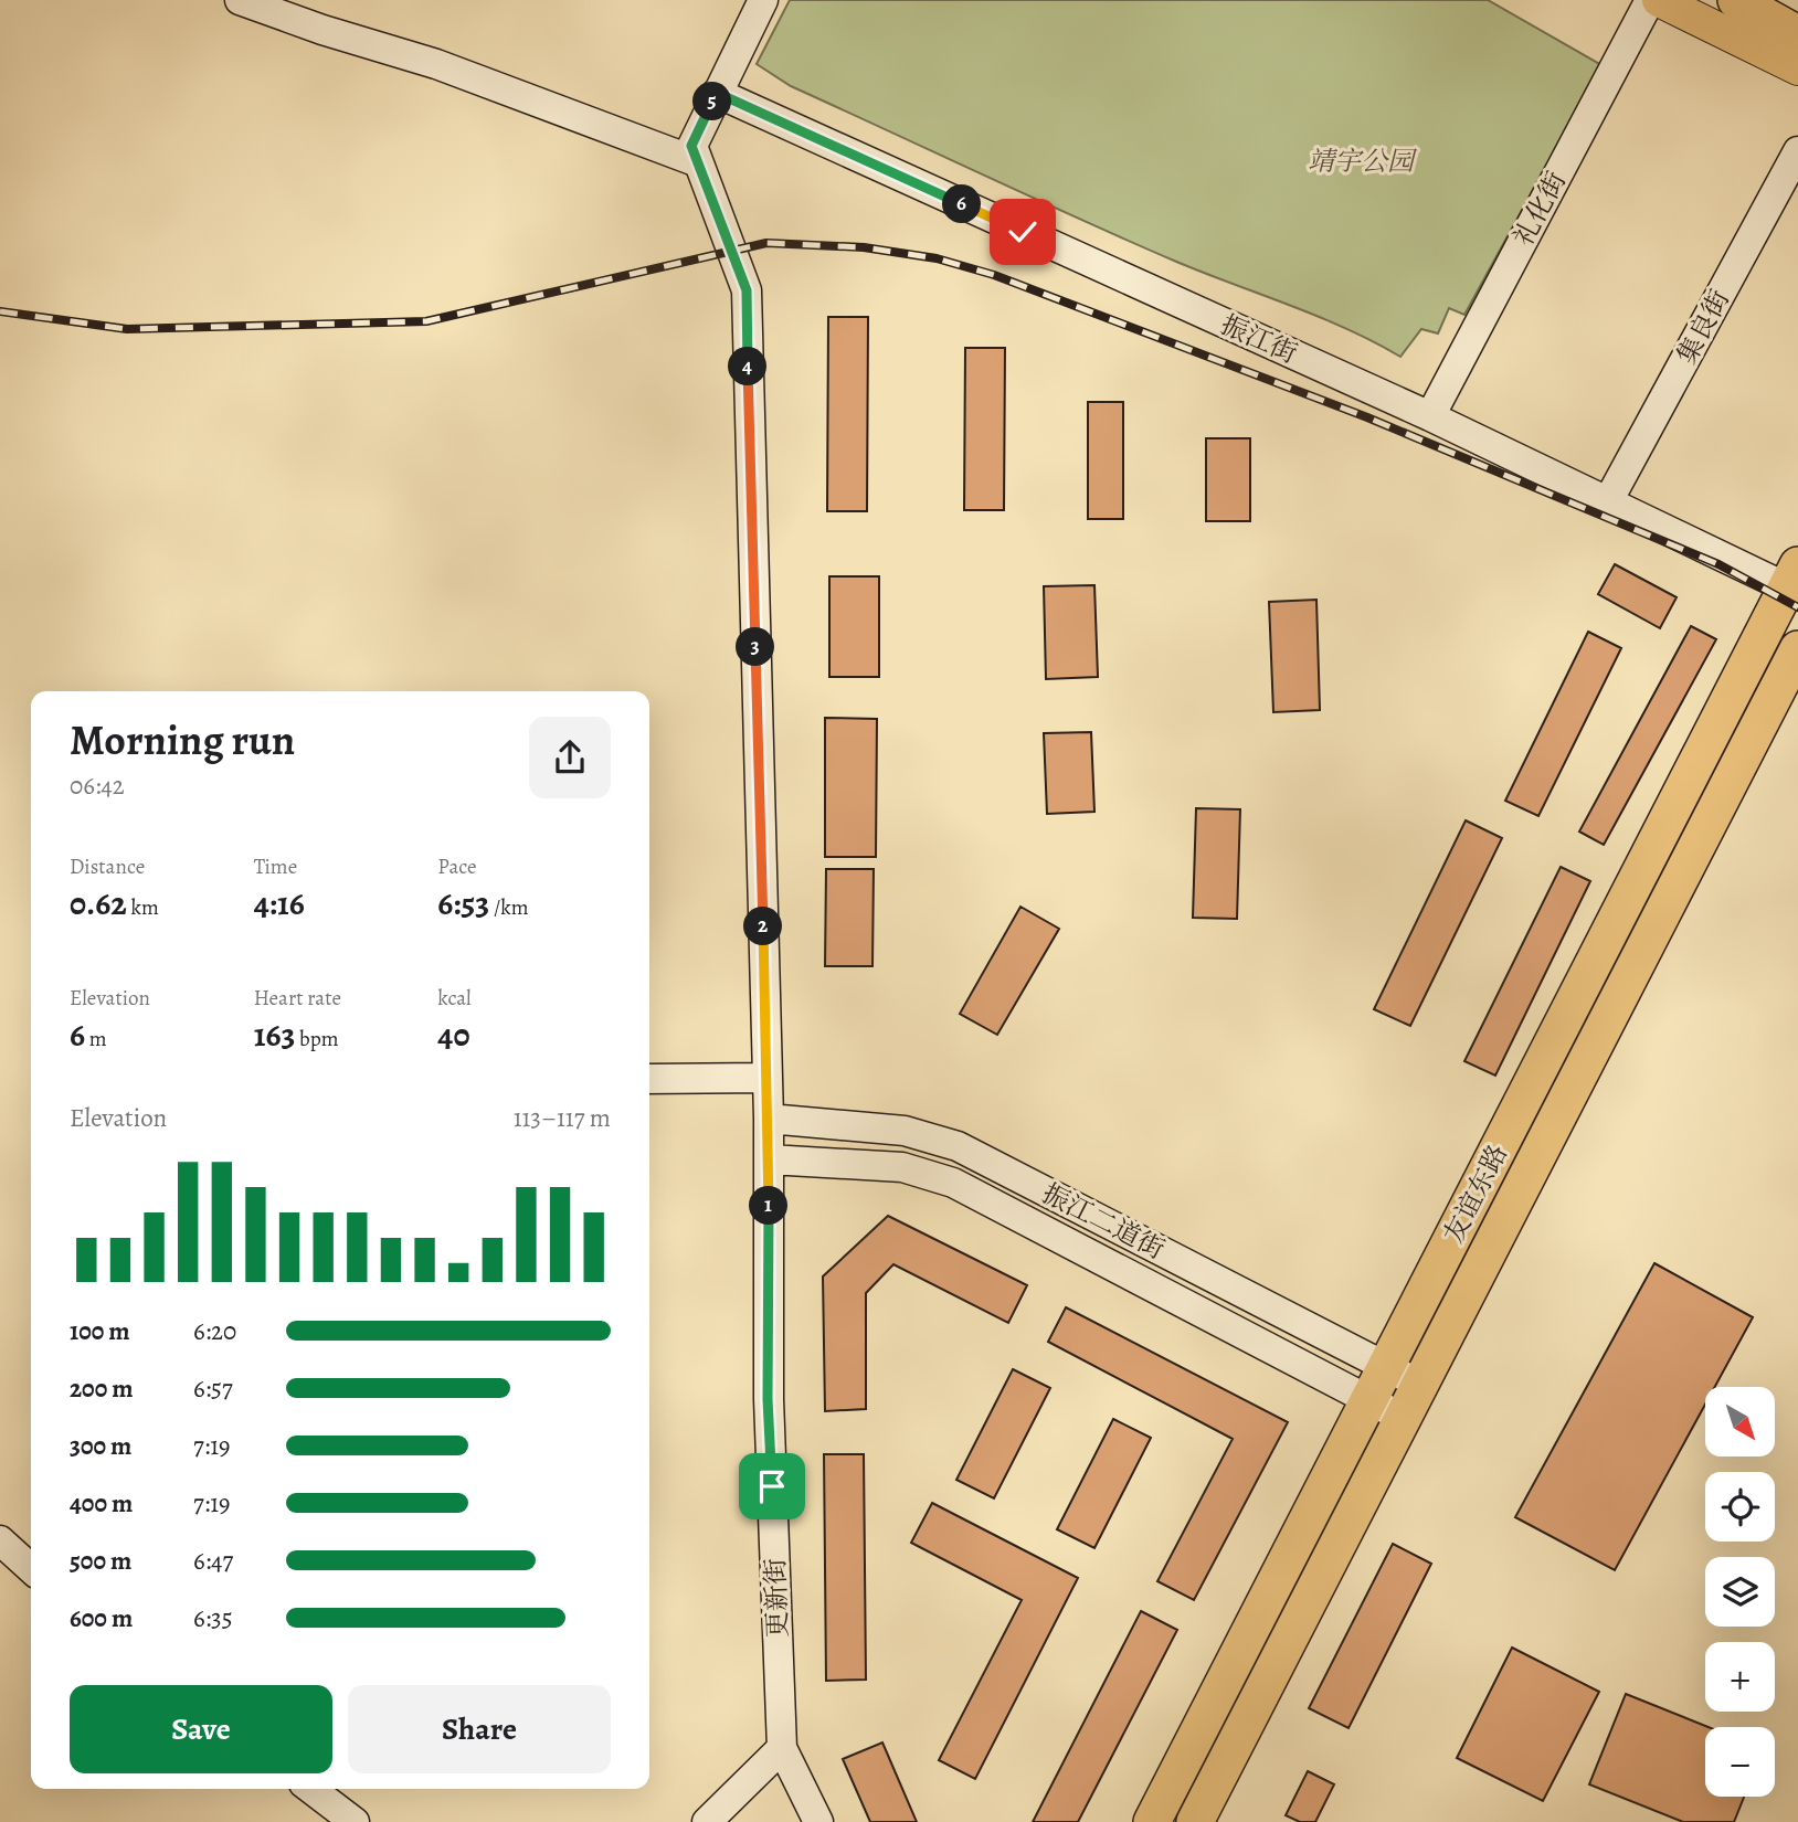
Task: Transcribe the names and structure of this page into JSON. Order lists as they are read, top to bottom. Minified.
{"streets":{"highway":["友谊东路"],"street":["礼化街","集良街","振江街","振江二道街","更新街"]},"crossings":[["礼化街","振江街"],["集良街","振江街"],["振江街","友谊东路"],["友谊东路","振江二道街"],["振江二道街","更新街"]],"parks":["靖宇公园"],"north":"bottom right","page":{"pins":["5","6","4","3","2","1"],"heading":["Morning run","06:42"],"stats":[["Distance","0.62 km"],["Time","4:16"],["Pace","6:53 /km"],["Elevation","6 m"],["Heart rate","163 bpm"],["kcal","40"]],"chart":["Elevation","113–117 m"],"list":[{"name":"100 m","note":"6:20"},{"name":"200 m","note":"6:57"},{"name":"300 m","note":"7:19"},{"name":"400 m","note":"7:19"},{"name":"500 m","note":"6:47"},{"name":"600 m","note":"6:35"}],"map_buttons":["+","−"],"buttons":["Save","Share"]}}
